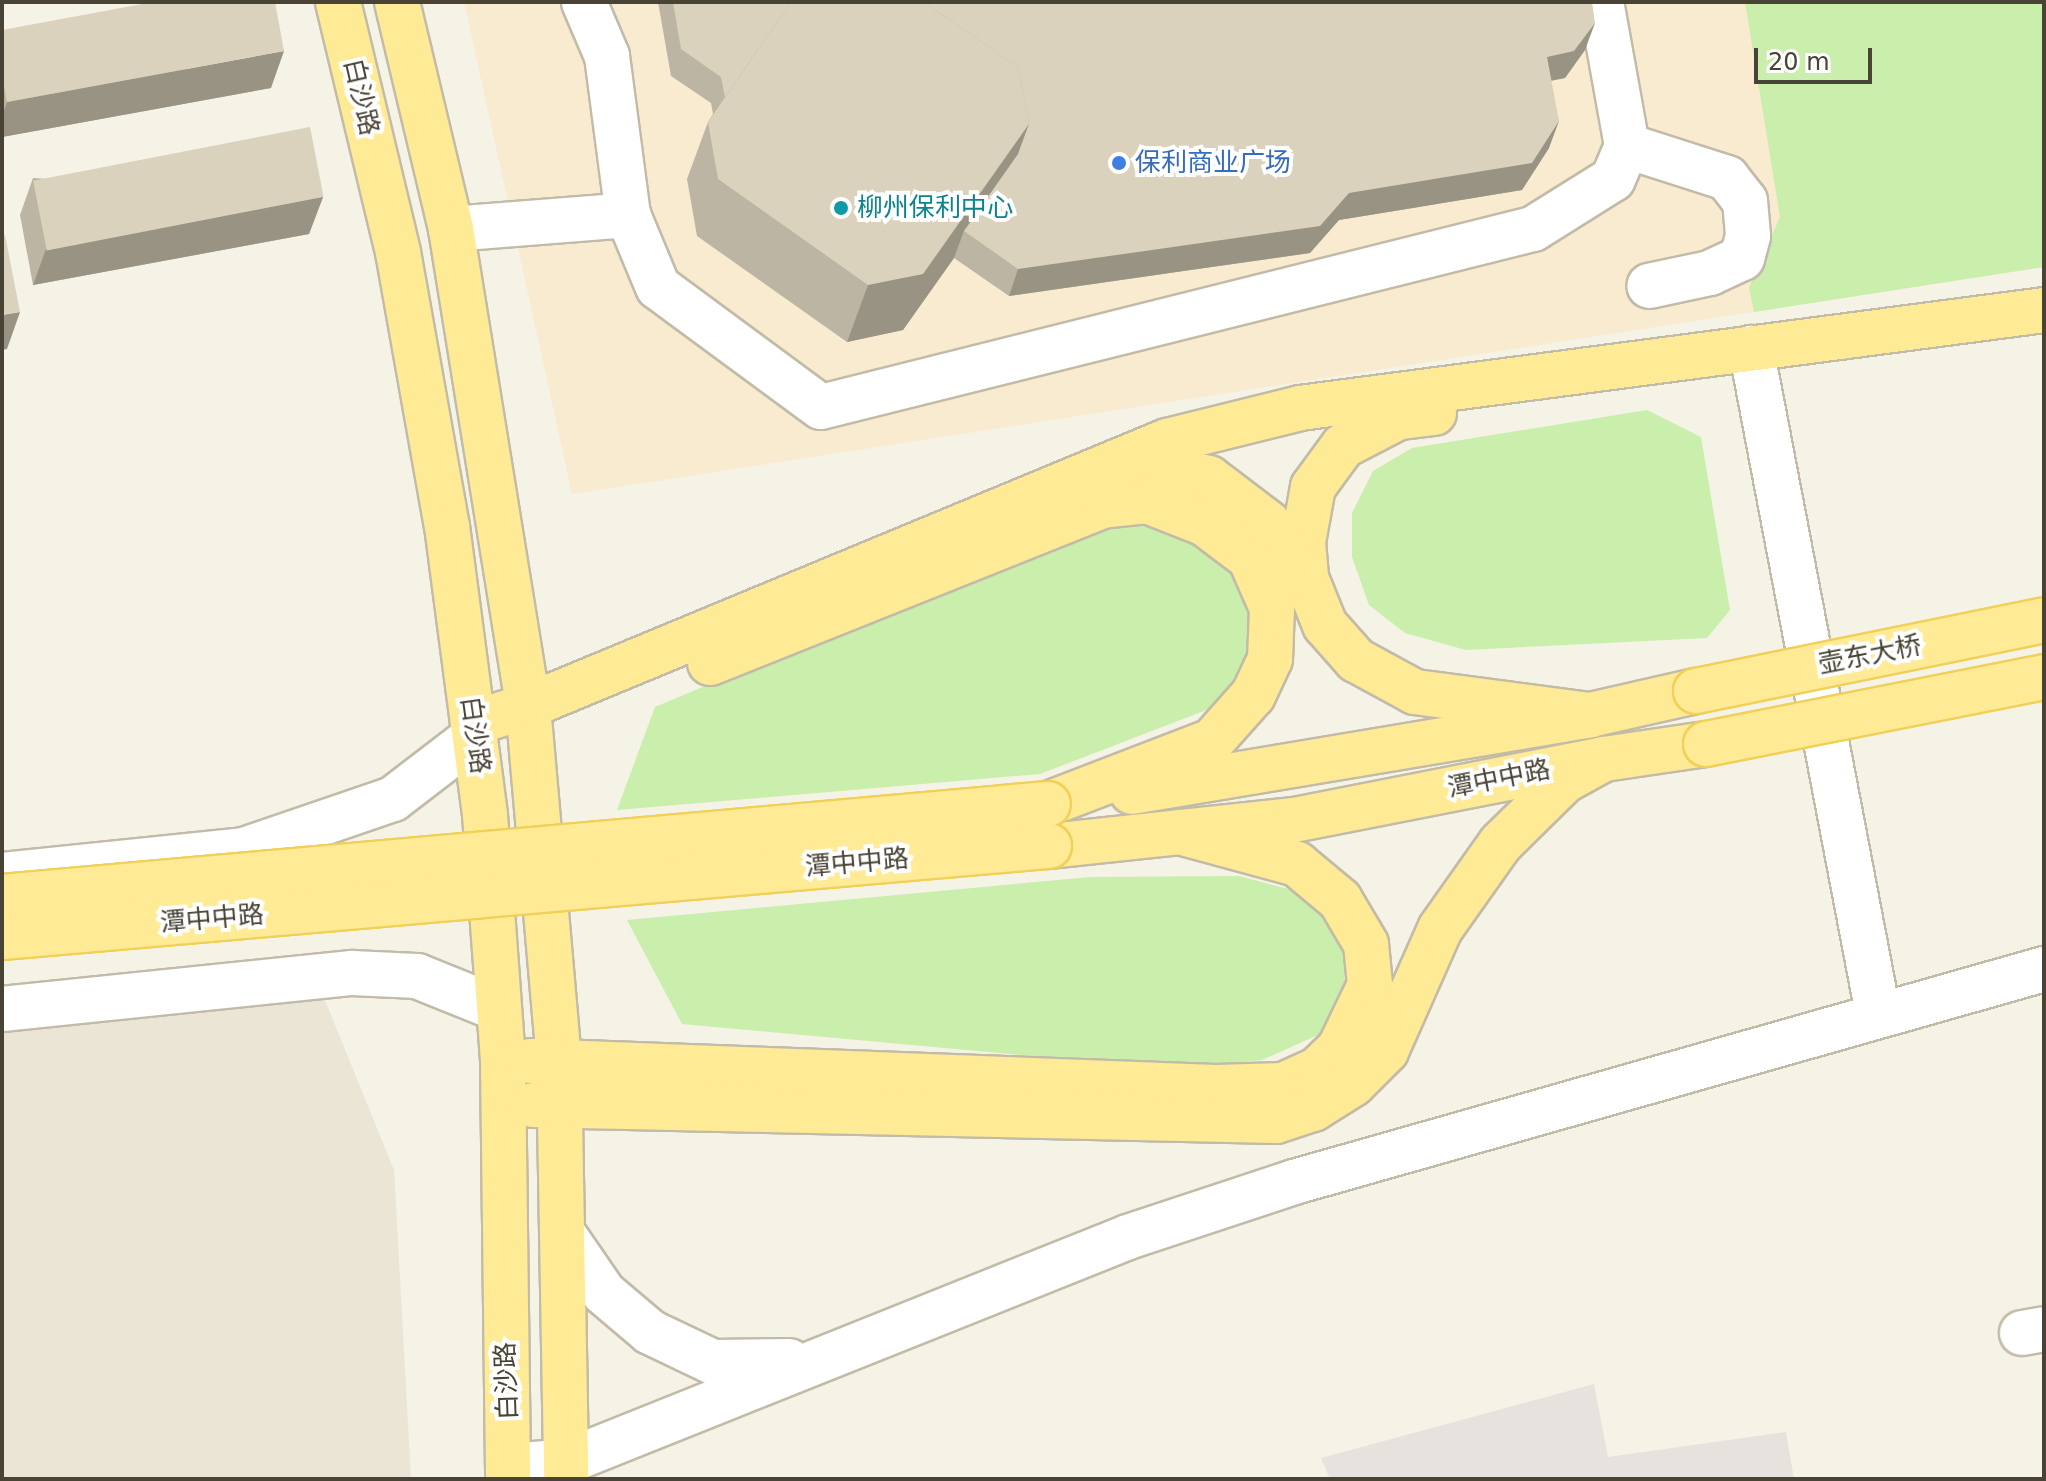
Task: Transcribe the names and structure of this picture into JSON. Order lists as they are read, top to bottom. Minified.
{"streets":{"main road":["白沙路","壶东大桥","潭中中路"]},"crossings":[["壶东大桥","潭中中路"]],"places":["保利商业广场","柳州保利中心"],"scale_bar":"20 m"}
